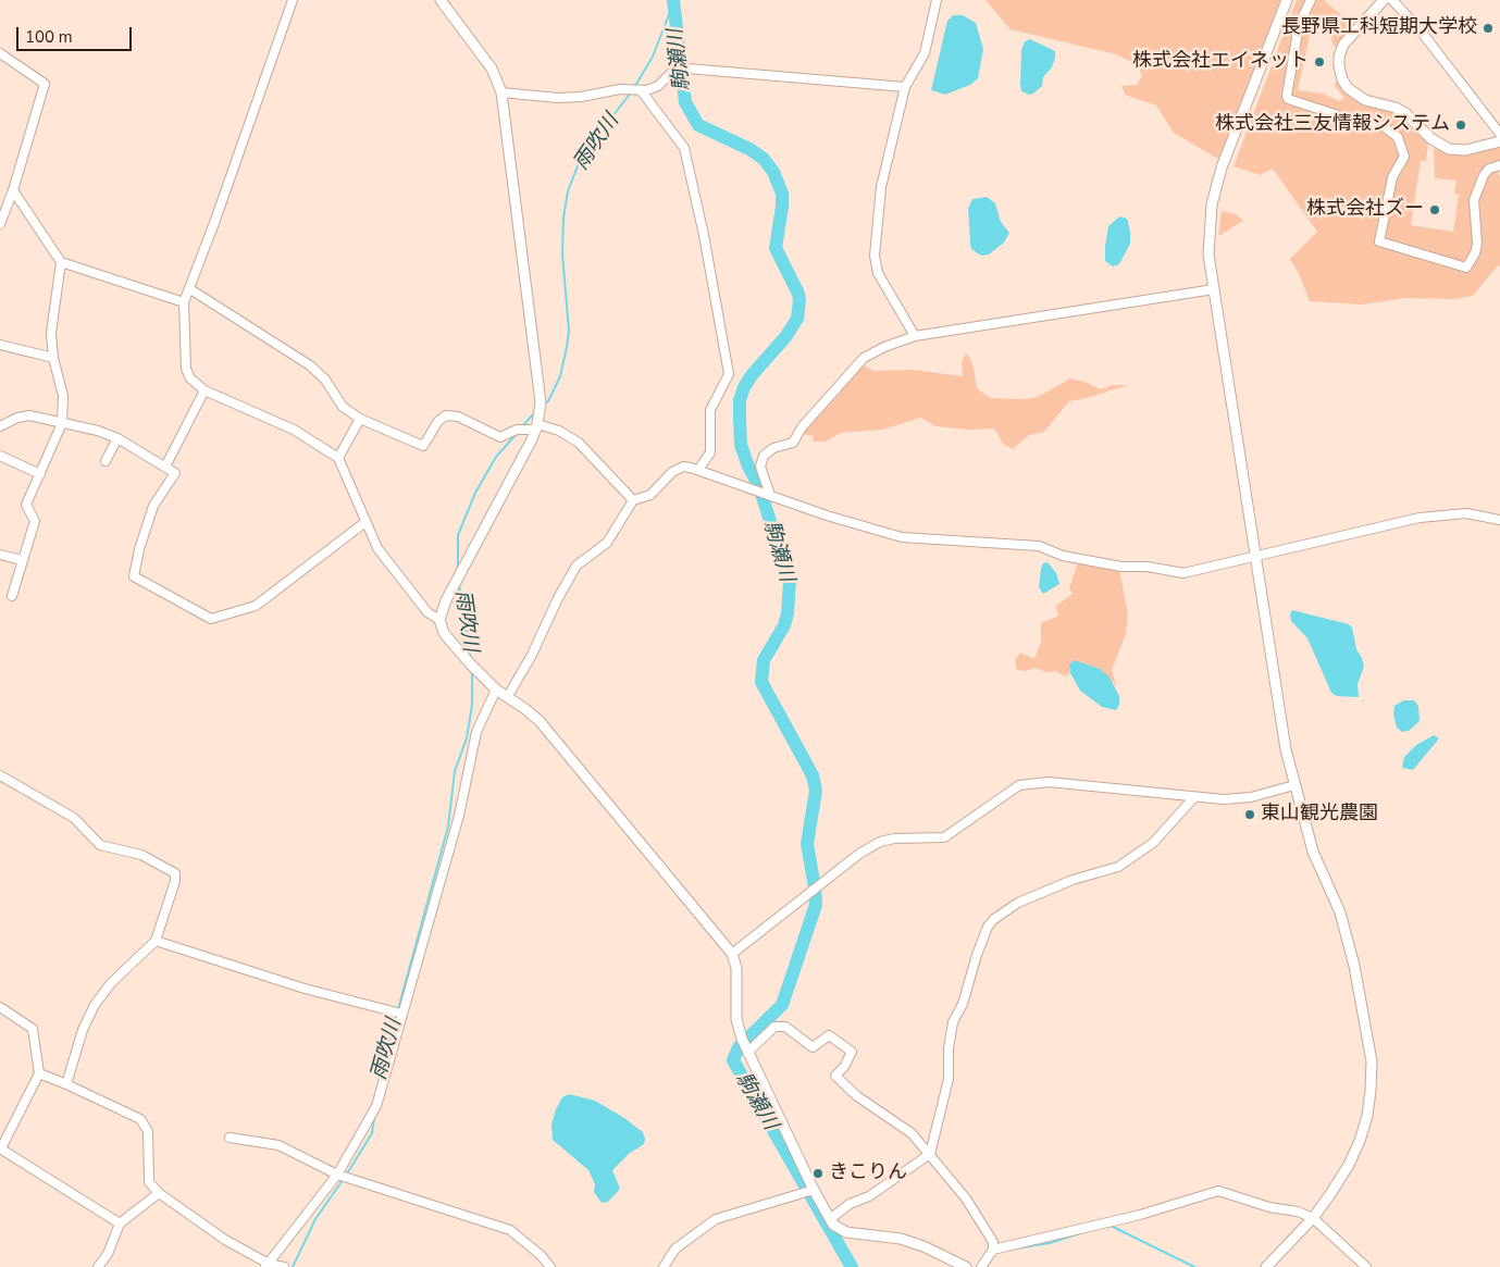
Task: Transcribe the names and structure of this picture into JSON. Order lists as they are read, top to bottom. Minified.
{"water":["駒瀬川","雨吹川"],"places":["長野県工科短期大学校","株式会社エイネット","株式会社三友情報システム","株式会社ズー","東山観光農園","きこりん"],"scale_bar":"100 m"}
